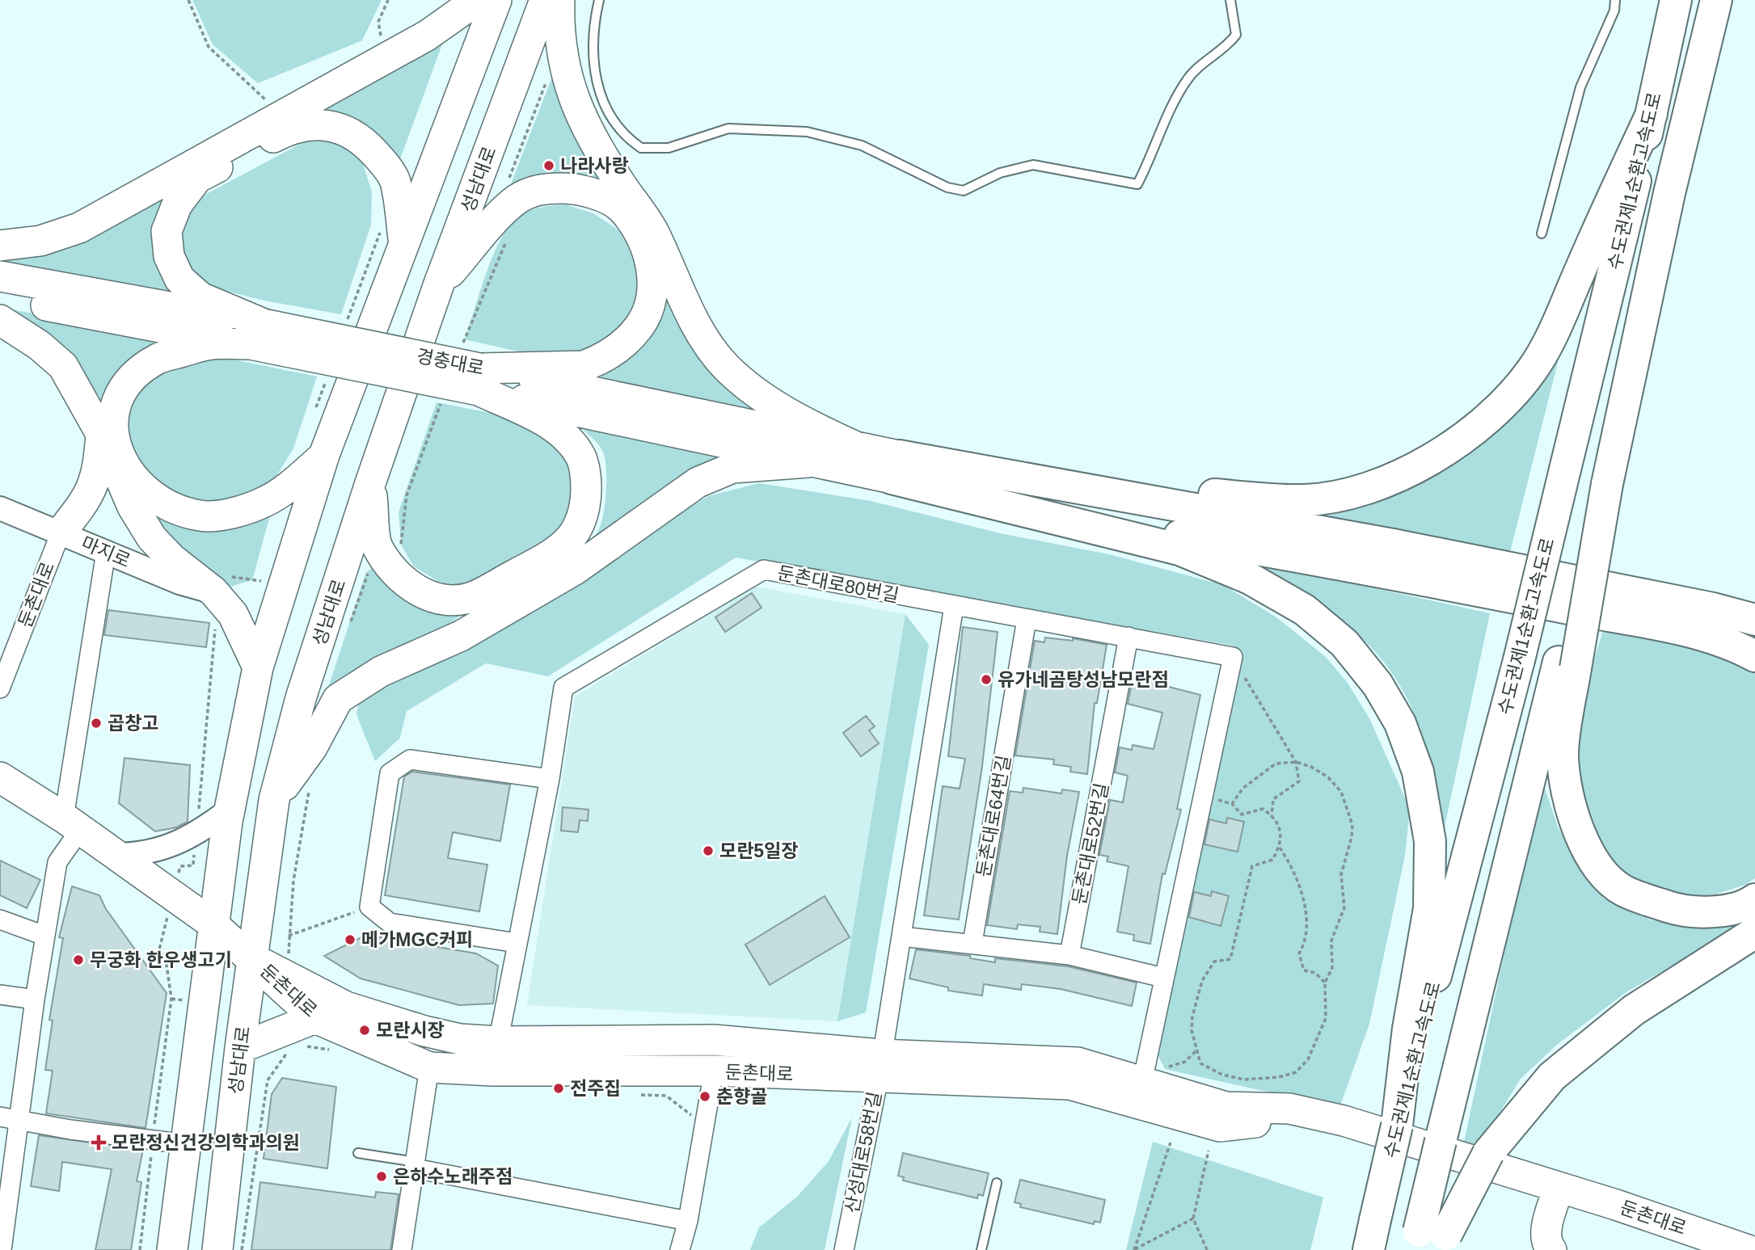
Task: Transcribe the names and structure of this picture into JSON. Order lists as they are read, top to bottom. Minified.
{"streets":{"highway":["수도권제1순환고속도로"],"main road":["성남대로","경충대로","둔촌대로"],"street":["마지로","둔촌대로80번길","둔촌대로64번길","둔촌대로52번길","산성대로58번길"]},"crossings":[["성남대로","둔촌대로"],["마지로","둔촌대로"],["둔촌대로80번길","둔촌대로"],["둔촌대로80번길","둔촌대로64번길"],["둔촌대로80번길","둔촌대로52번길"],["둔촌대로","산성대로58번길"]],"places":{"other":["나라사랑","유가네곰탕성남모란점","곱창고","모란5일장","메가MGC커피","무궁화 한우생고기","모란시장","전주집","춘향골","은하수노래주점"],"health":["모란정신건강의학과의원"]}}
